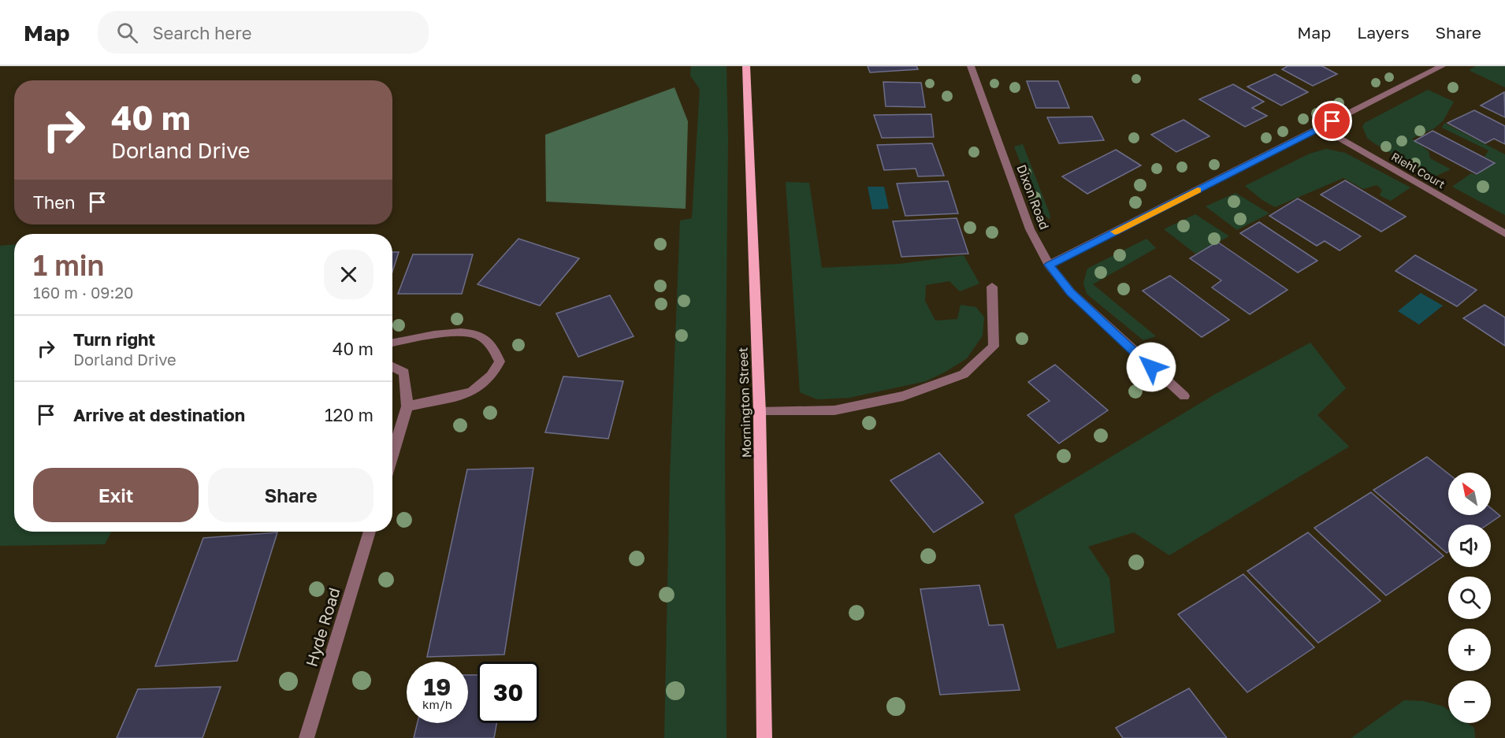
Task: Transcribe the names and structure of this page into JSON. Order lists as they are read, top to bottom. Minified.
{"streets":{"main road":["Mornington Street"],"street":["Riehl Court","Dixon Road","Hyde Road"]},"north":"top left","page":{"header":"Map","search":"Search here","nav":["Map","Layers","Share"],"turn":["40 m","Dorland Drive"],"then":"Then","heading":["1 min","160 m · 09:20"],"list":[{"name":"Turn right","note":"Dorland Drive","value":"40 m"},{"name":"Arrive at destination","value":"120 m"}],"buttons":["Exit","Share"],"map_buttons":["+","−"],"speed":"19 km/h","limit":"30"}}
